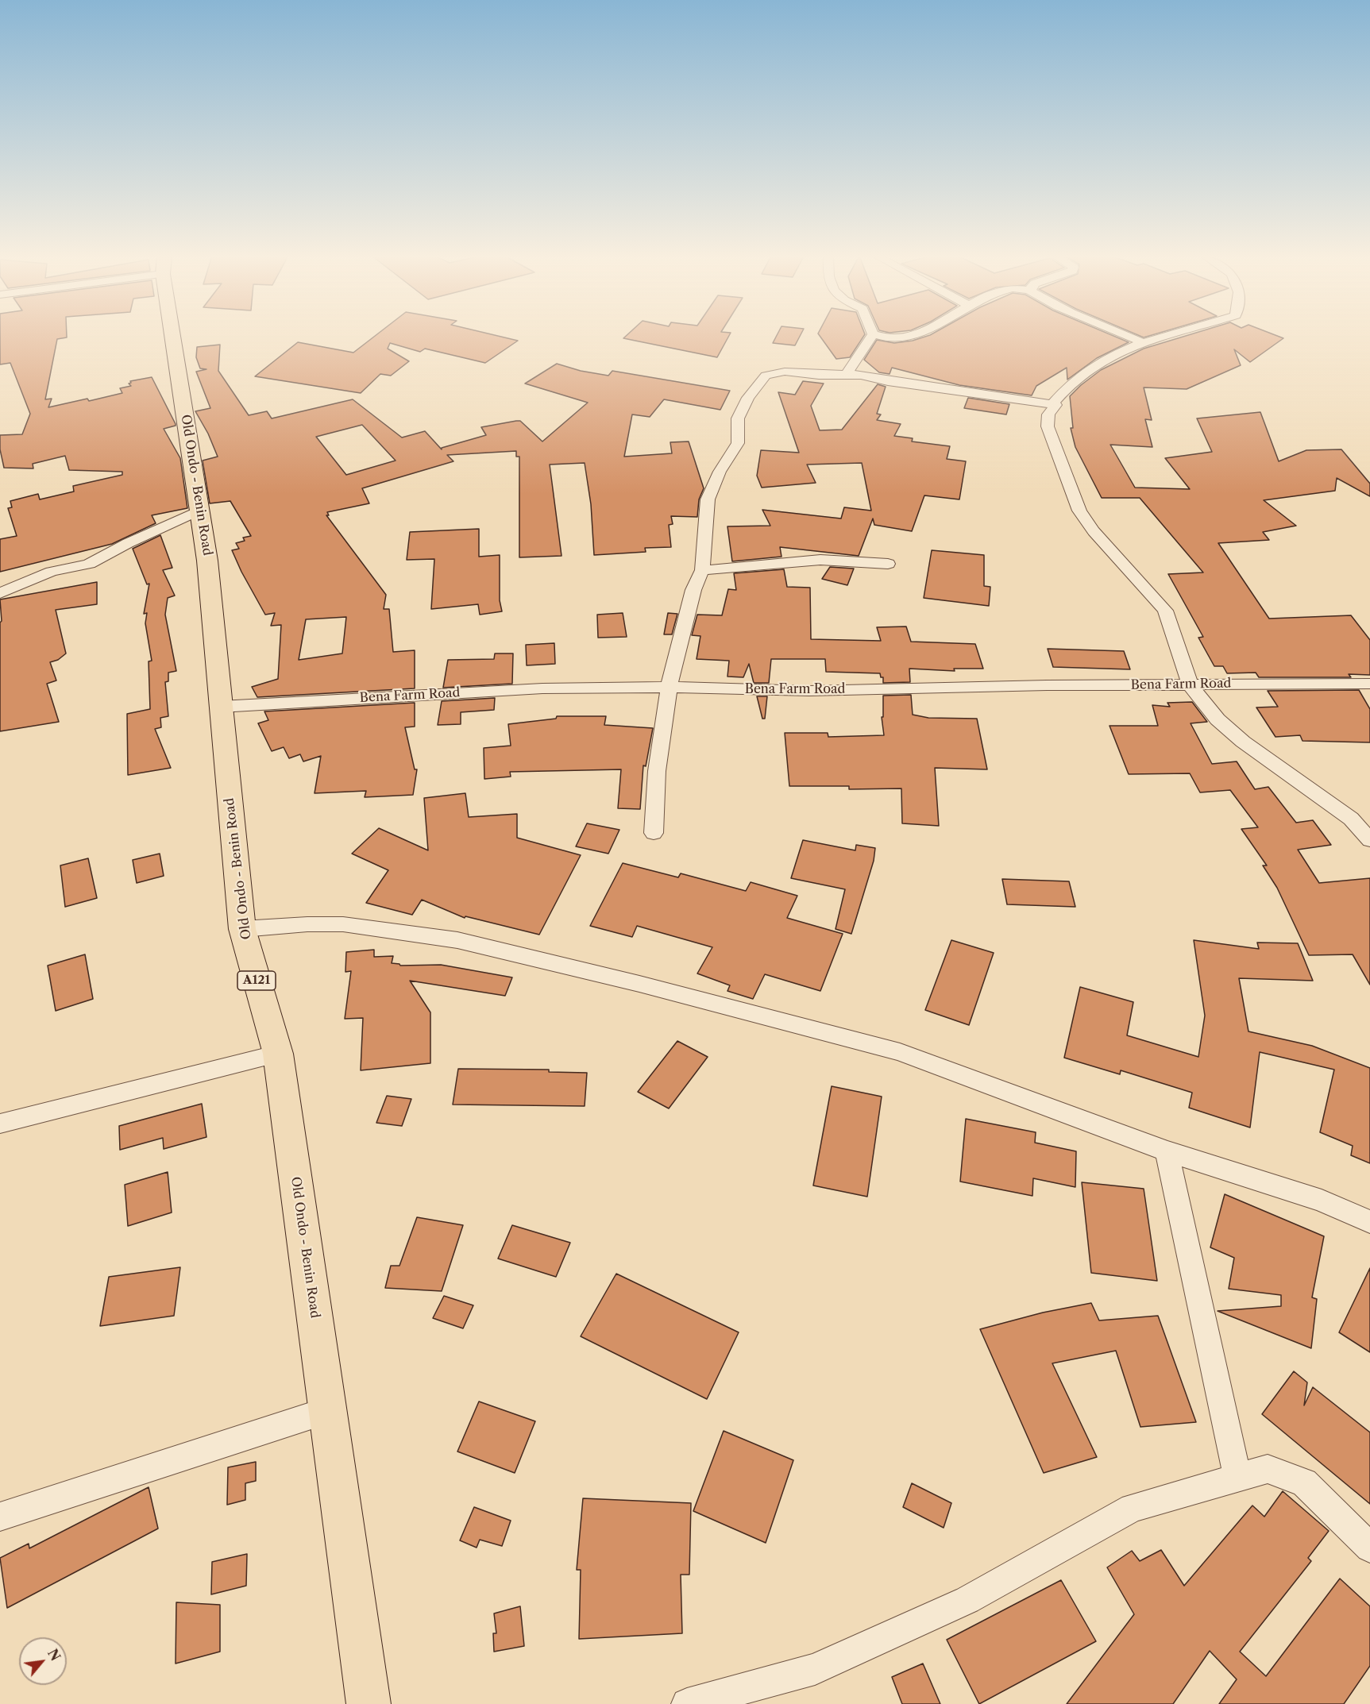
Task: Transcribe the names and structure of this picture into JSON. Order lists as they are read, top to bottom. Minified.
{"streets":{"main road":["Old Ondo - Benin Road","A121"],"street":["Bena Farm Road"]},"crossings":[["Old Ondo - Benin Road","Bena Farm Road"]],"north":"top right"}
